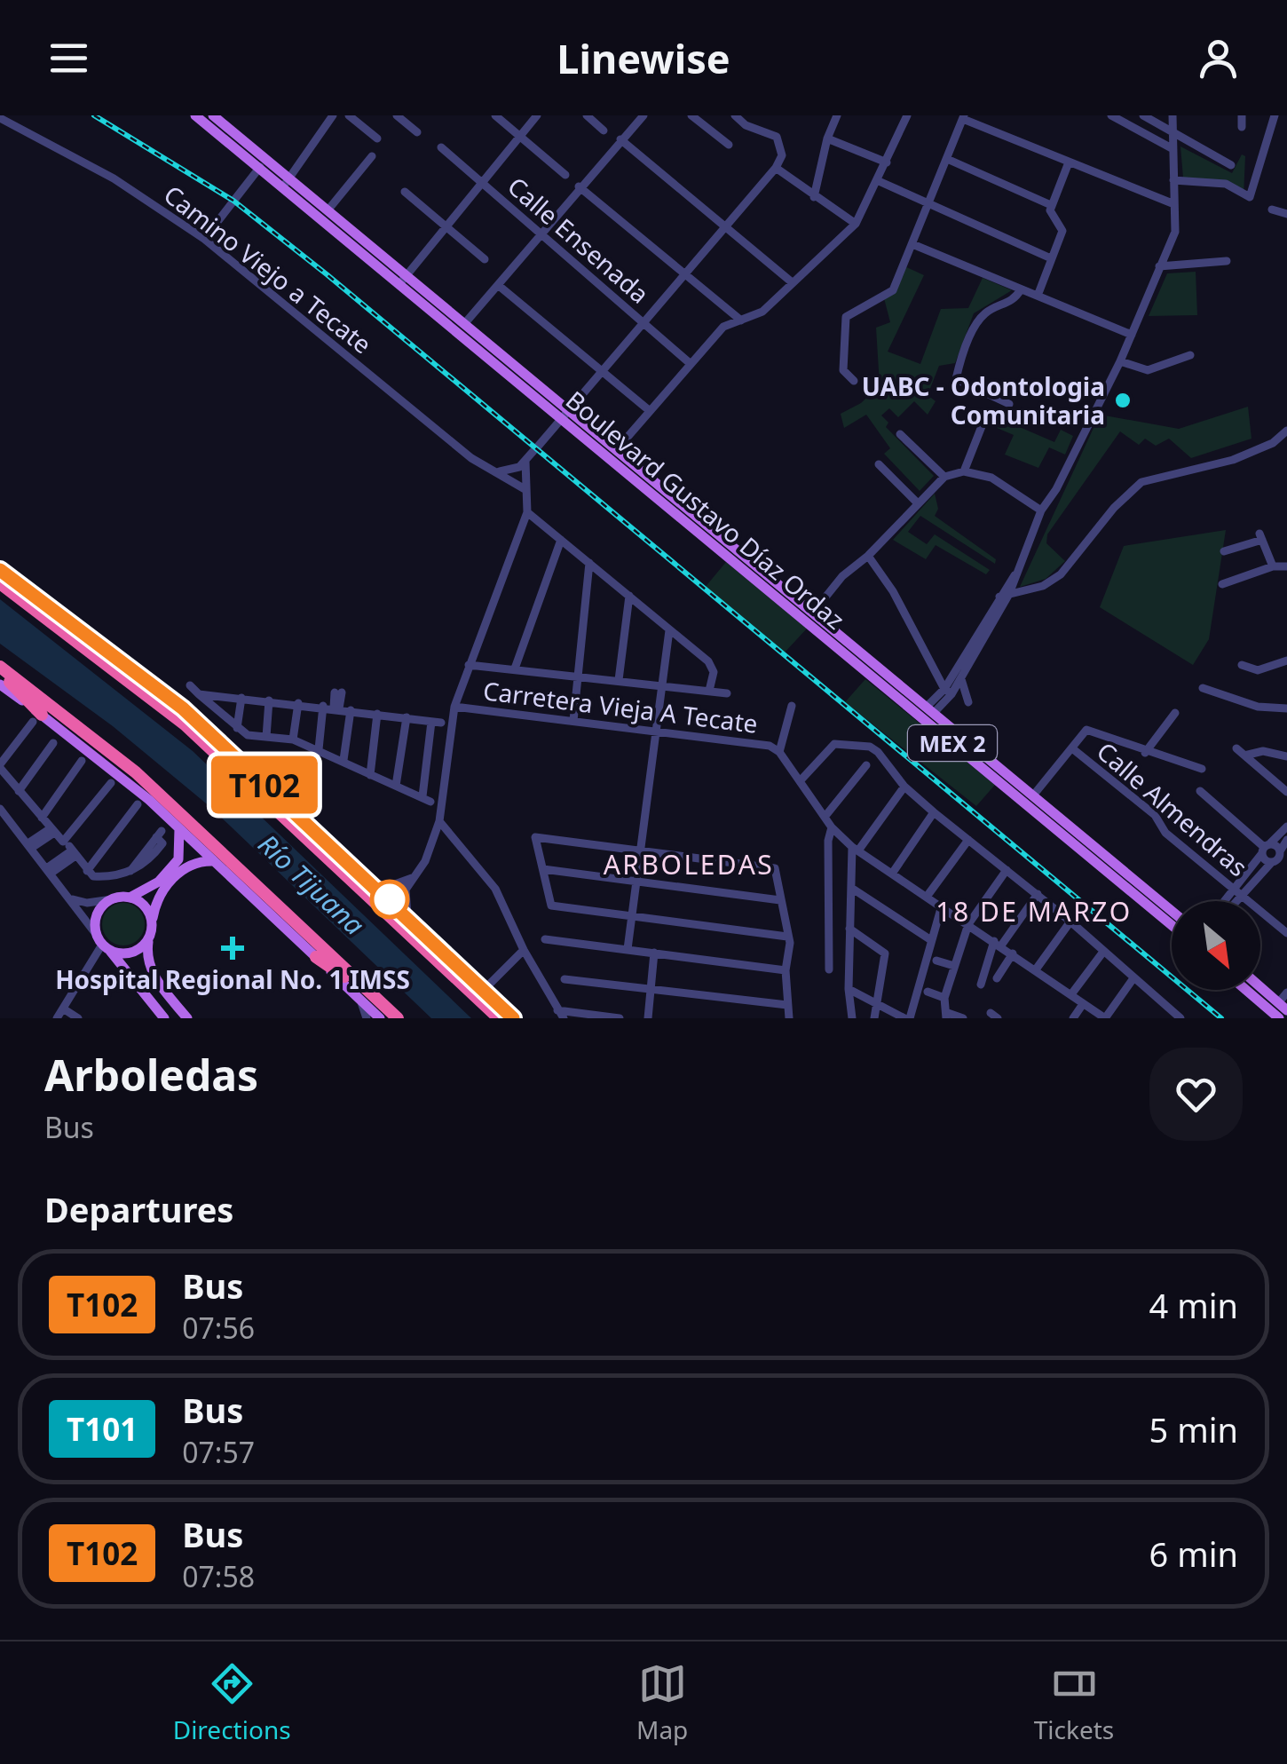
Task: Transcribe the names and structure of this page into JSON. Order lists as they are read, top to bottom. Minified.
{"streets":{"main road":["Boulevard Gustavo Díaz Ordaz","MEX 2"],"street":["Calle Ensenada","Camino Viejo a Tecate","Carretera Vieja A Tecate","Calle Almendras"]},"districts":["ARBOLEDAS","18 DE MARZO"],"water":["Río Tijuana"],"places":{"other":["UABC - Odontologia Comunitaria"],"health":["Hospital Regional No. 1 IMSS"]},"lines":["bus line T102"],"north":"bottom right","page":{"header":"Linewise","on_map":"T102","heading":[["Arboledas","Bus"],"Departures"],"list":[{"mark":"T102","name":"Bus","note":"07:56","value":"4 min"},{"mark":"T101","name":"Bus","note":"07:57","value":"5 min"},{"mark":"T102","name":"Bus","note":"07:58","value":"6 min"}],"tabs":["Directions","Map","Tickets"]}}
